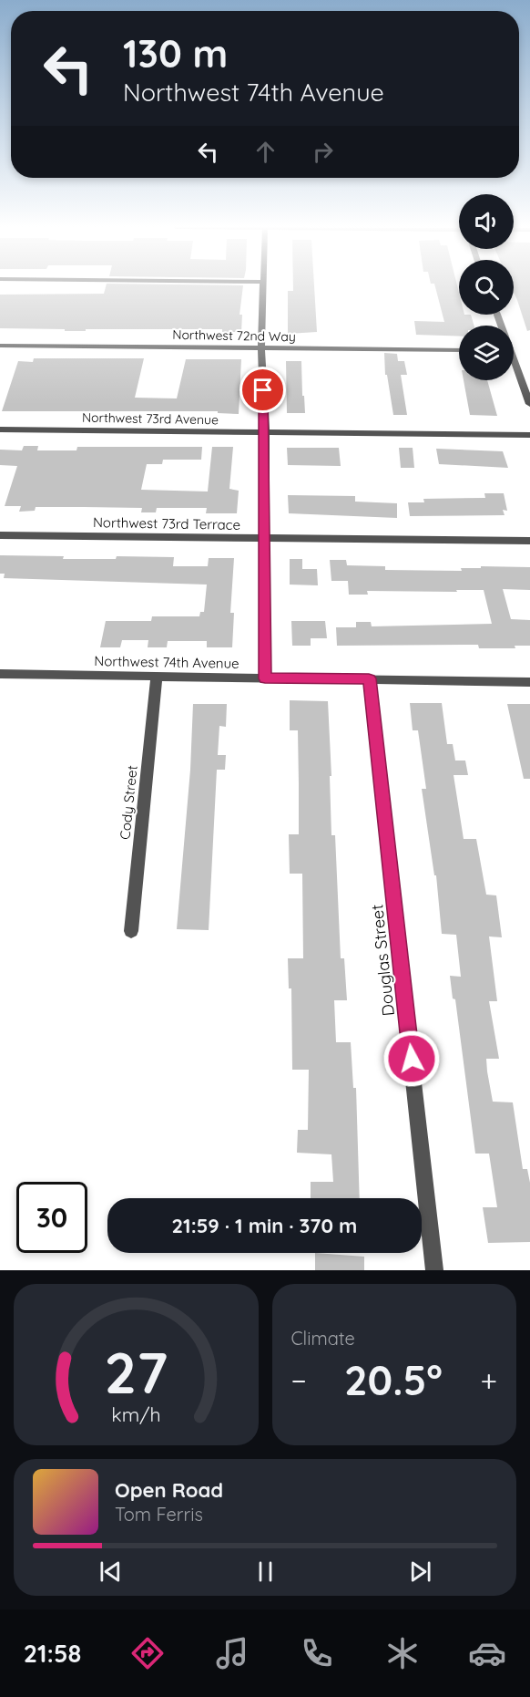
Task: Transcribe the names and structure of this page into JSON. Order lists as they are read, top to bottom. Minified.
{"streets":{"street":["Northwest 72nd Way","Northwest 73rd Avenue","Northwest 73rd Terrace","Northwest 74th Avenue","Cody Street","Douglas Street"]},"crossings":[["Northwest 74th Avenue","Cody Street"],["Northwest 74th Avenue","Douglas Street"]],"page":{"turn":["130 m","Northwest 74th Avenue"],"limit":"30","trip":"21:59 · 1 min · 370 m","tile":"Climate","heat":["−","20.5°","+"],"song":["Open Road","Tom Ferris"],"tabs":"21:58","gauge":["27","km/h"]}}
